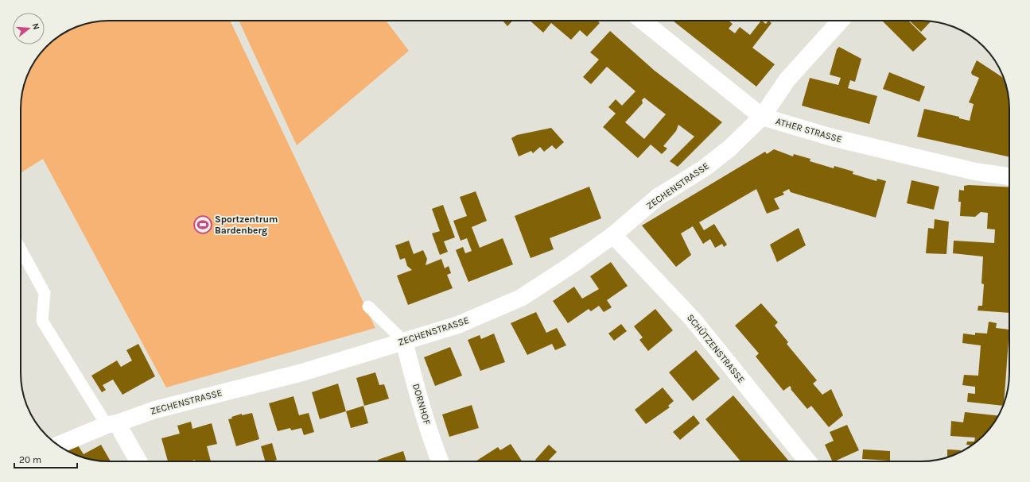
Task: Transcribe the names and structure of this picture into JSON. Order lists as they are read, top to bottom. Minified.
{"streets":{"street":["ATHER STRASSE","ZECHENSTRASSE","SCHÜTZENSTRASSE","DORNHOF"]},"crossings":[["ATHER STRASSE","ZECHENSTRASSE"],["ZECHENSTRASSE","SCHÜTZENSTRASSE"],["ZECHENSTRASSE","DORNHOF"]],"places":{"sports":["Sportzentrum Bardenberg"]},"scale_bar":"20 m","north":"right"}
